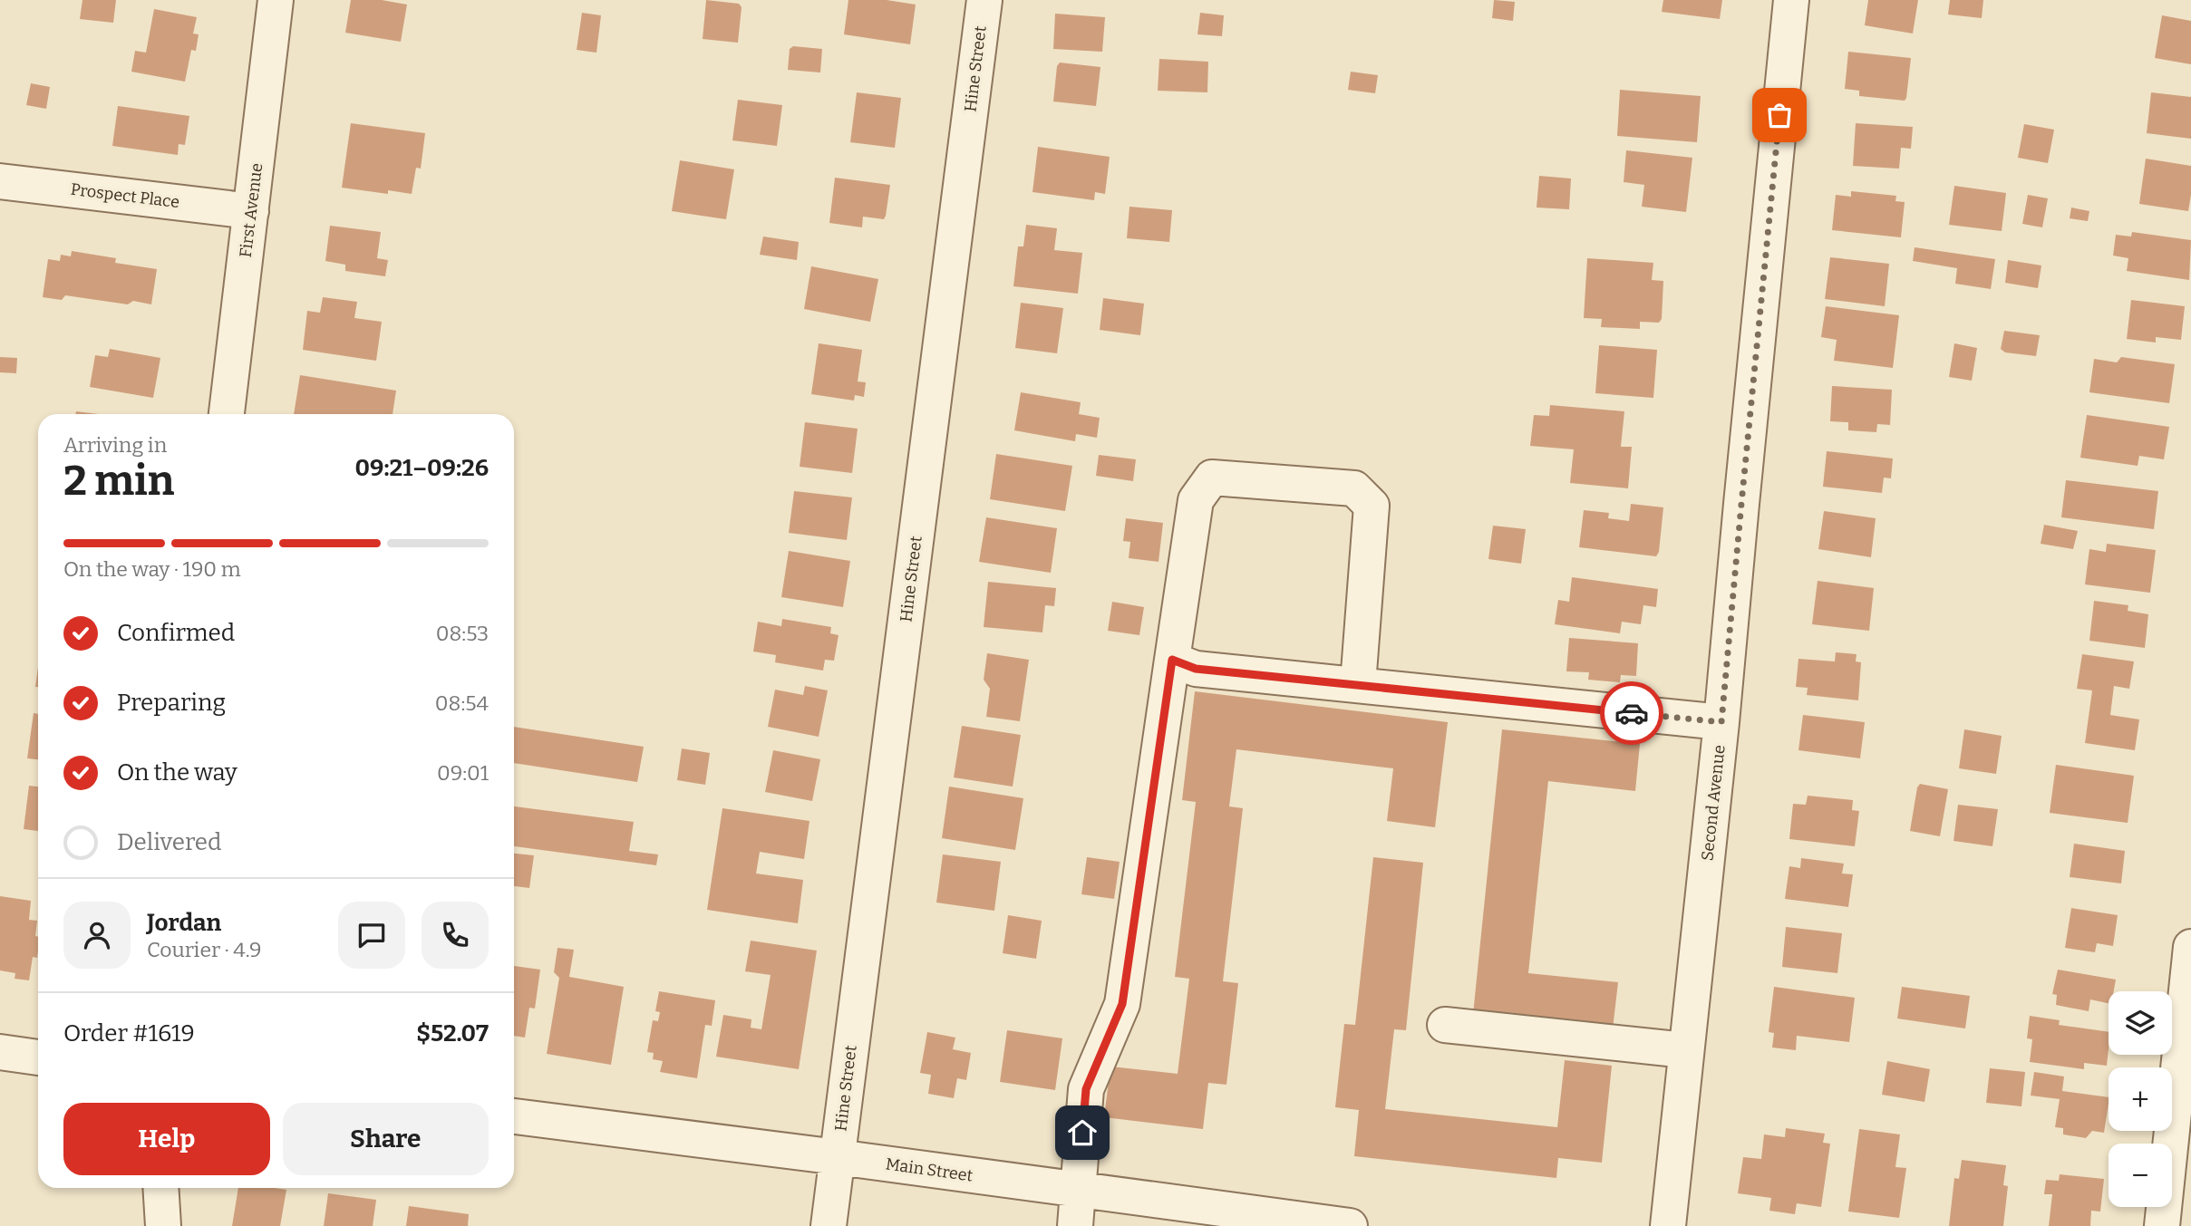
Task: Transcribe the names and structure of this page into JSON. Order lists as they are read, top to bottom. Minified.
{"streets":{"street":["Hine Street","Prospect Place","First Avenue","Second Avenue","Main Street"]},"crossings":[["Hine Street","Main Street"],["Prospect Place","First Avenue"]],"page":{"heading":["2 min","Arriving in","09:21–09:26"],"panel":["Jordan","Courier · 4.9","Order #1619","$52.07"],"bar":"On the way · 190 m","list":[["Confirmed","08:53"],["Preparing","08:54"],["On the way","09:01"],"Delivered"],"map_buttons":["+","−"],"buttons":["Help","Share"]}}
